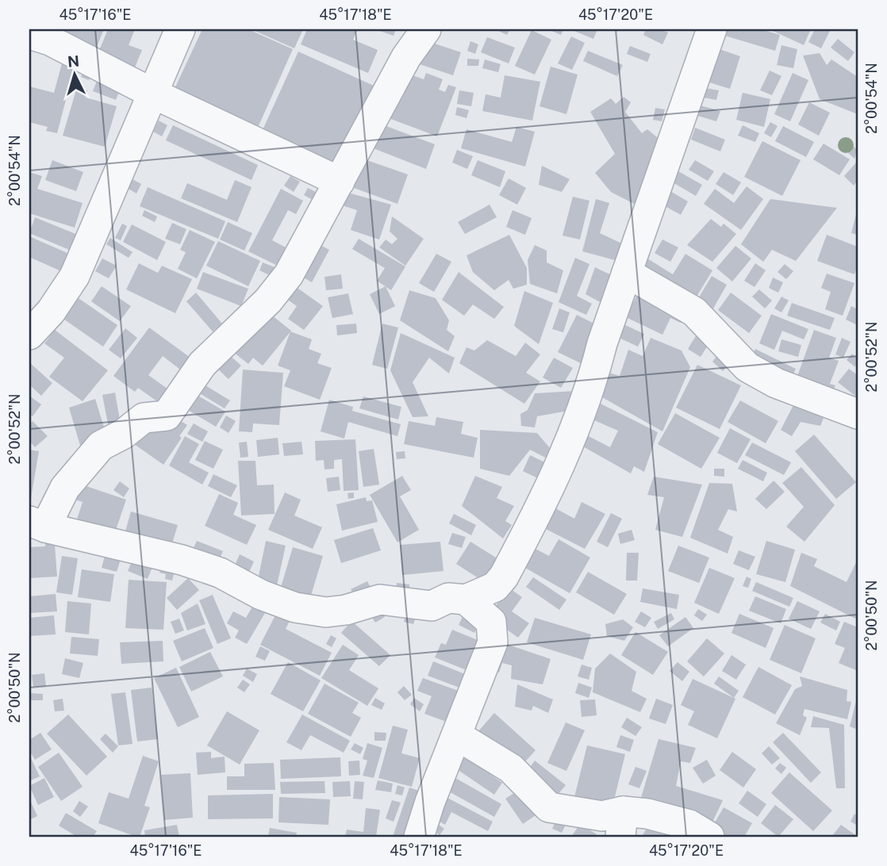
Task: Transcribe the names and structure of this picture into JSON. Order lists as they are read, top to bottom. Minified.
{"north":"top","coordinates":["45°17'16\"E","45°17'18\"E","45°17'20\"E","2°00'54\"N","2°00'52\"N","2°00'50\"N"]}
